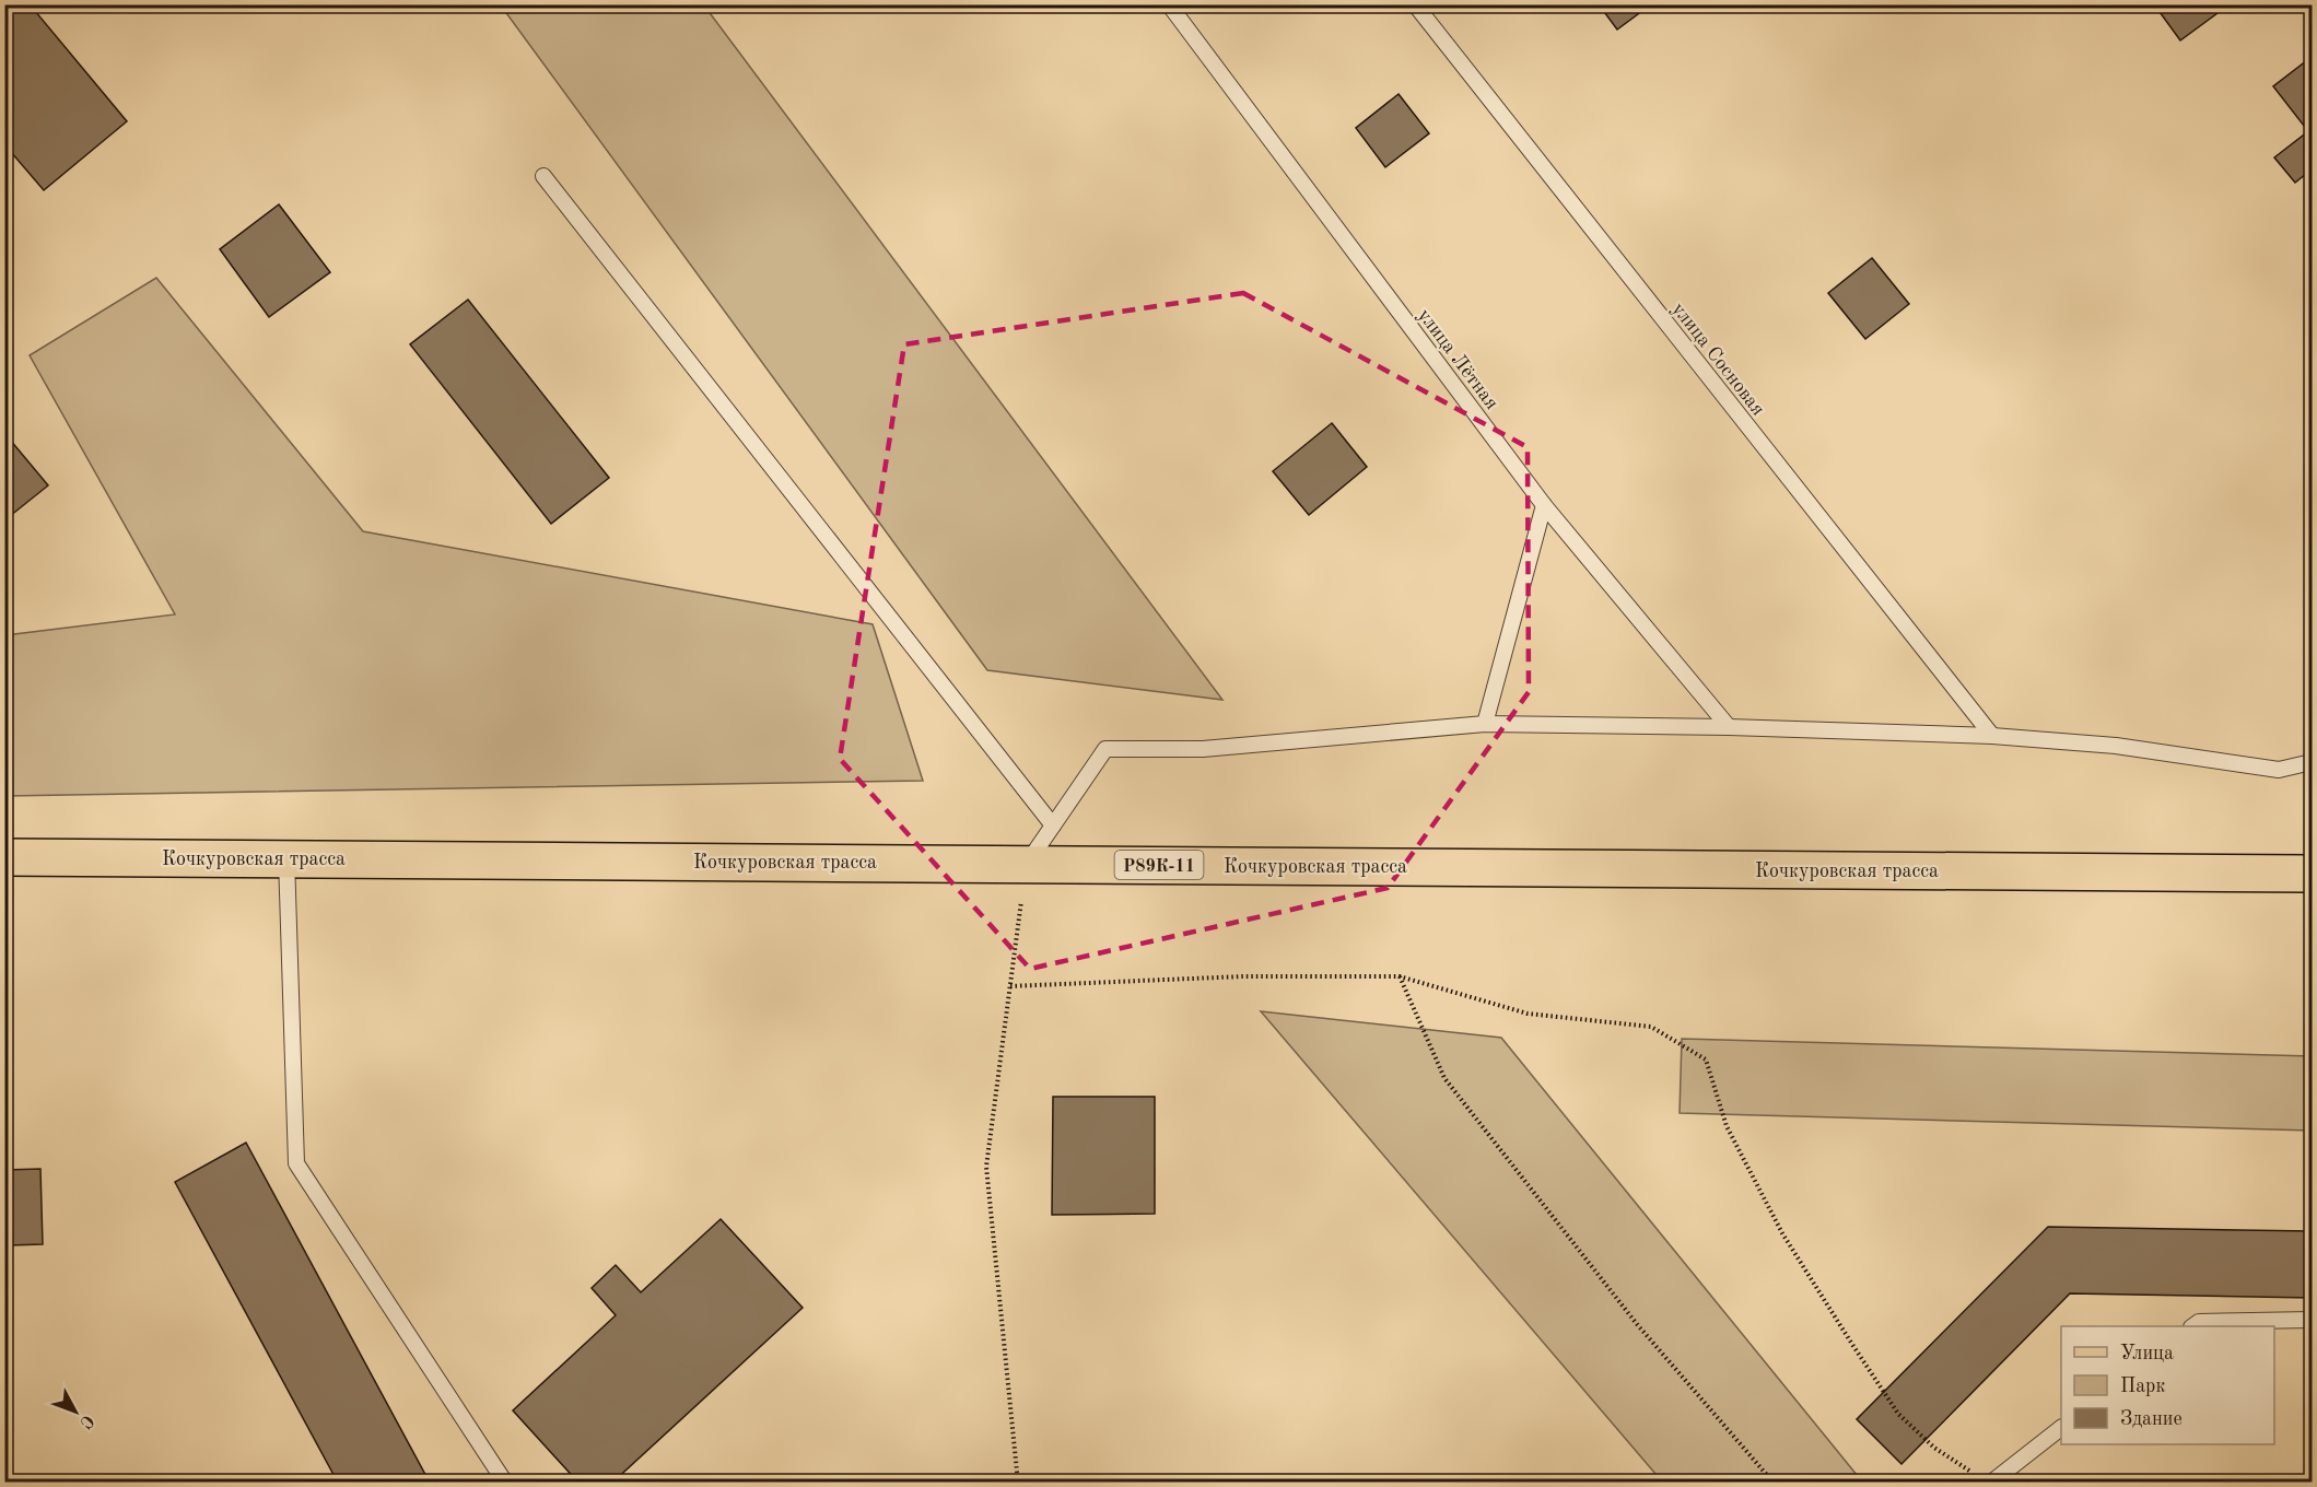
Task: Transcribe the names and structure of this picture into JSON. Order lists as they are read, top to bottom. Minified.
{"streets":{"main road":["Кочкуровская трасса","Р89К-11"],"lane":["улица Лётная","улица Сосновая"]},"legend":["Улица","Парк","Здание"],"north":"bottom right"}
